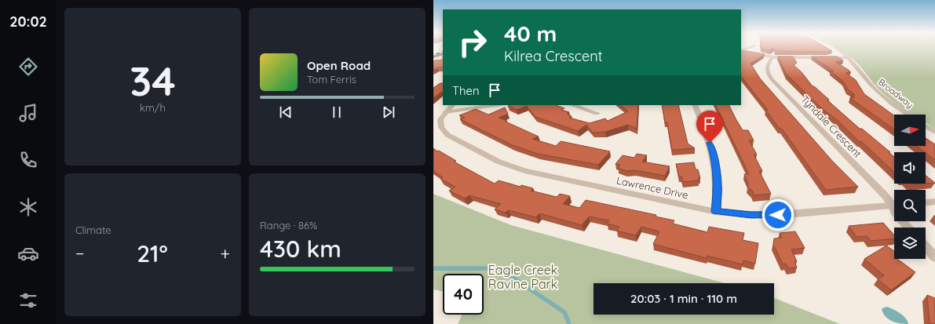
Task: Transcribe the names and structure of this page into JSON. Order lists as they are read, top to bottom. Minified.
{"streets":{"street":["Broadway","Tyndale Crescent","Lawrence Drive"]},"parks":["Eagle Creek Ravine Park"],"north":"right","page":{"tabs":"20:02","tile":[["34","km/h"],"Climate",["Range · 86%","430 km"]],"turn":["40 m","Kilrea Crescent"],"song":["Open Road","Tom Ferris"],"then":"Then","heat":["−","21°","+"],"limit":"40","trip":"20:03 · 1 min · 110 m"}}
